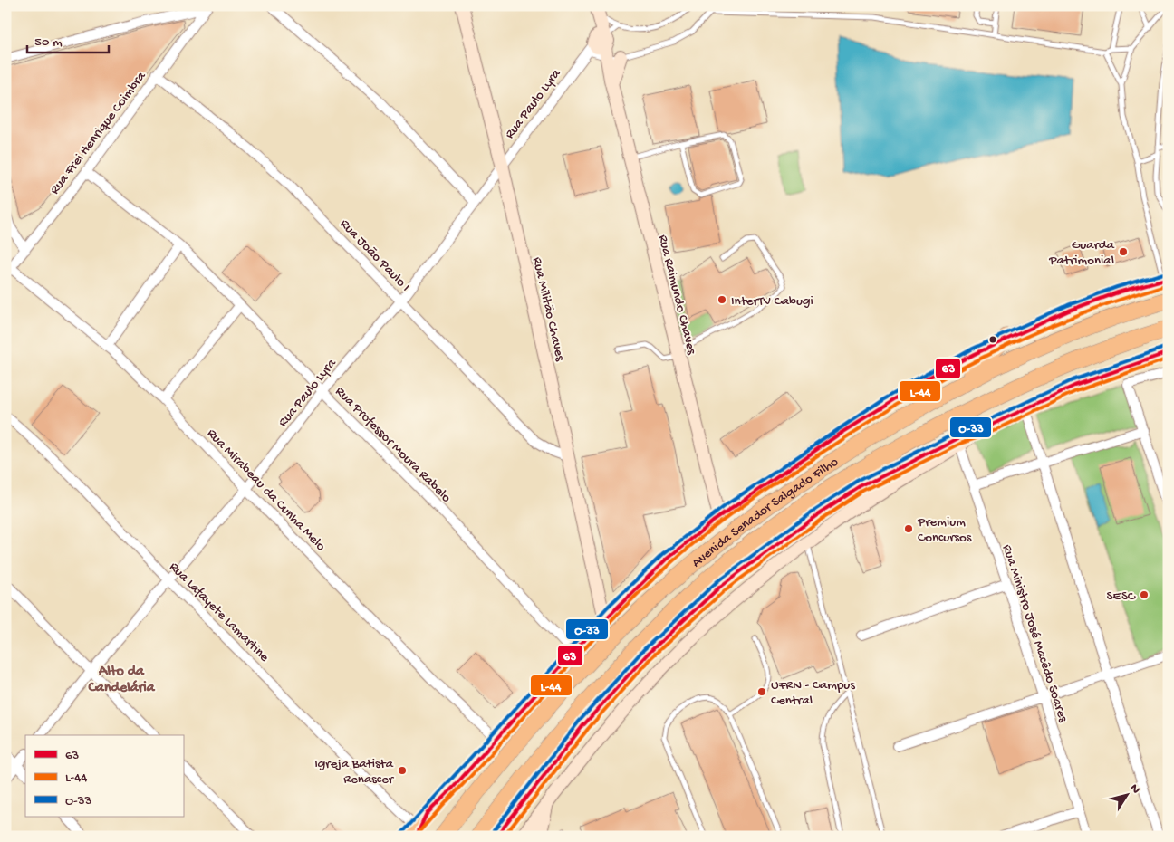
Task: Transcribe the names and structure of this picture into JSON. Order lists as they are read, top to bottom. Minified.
{"streets":{"highway":["Avenida Senador Salgado Filho"],"main road":["Rua Raimundo Chaves","Rua Militão Chaves"],"street":["Rua Paulo Lyra","Rua Frei Henrique Coimbra","Rua João Paulo I","Rua Professor Moura Rabelo","Rua Mirabeau da Cunha Melo","Rua Lafayete Lamartine","Rua Ministro José Macêdo Soares"]},"crossings":[["Rua Paulo Lyra","Rua João Paulo I"],["Rua Paulo Lyra","Rua Raimundo Chaves"],["Rua Paulo Lyra","Rua Militão Chaves"],["Rua Paulo Lyra","Rua Professor Moura Rabelo"],["Rua Paulo Lyra","Rua Mirabeau da Cunha Melo"],["Rua Paulo Lyra","Rua Lafayete Lamartine"],["Rua Frei Henrique Coimbra","Rua João Paulo I"],["Rua Frei Henrique Coimbra","Rua Professor Moura Rabelo"],["Rua Frei Henrique Coimbra","Rua Mirabeau da Cunha Melo"],["Rua João Paulo I","Rua Militão Chaves"],["Rua Raimundo Chaves","Avenida Senador Salgado Filho"],["Rua Militão Chaves","Avenida Senador Salgado Filho"],["Rua Professor Moura Rabelo","Avenida Senador Salgado Filho"],["Rua Mirabeau da Cunha Melo","Avenida Senador Salgado Filho"],["Avenida Senador Salgado Filho","Rua Lafayete Lamartine"]],"districts":["Alto da Candelária"],"places":["Guarda Patrimonial","InterTV Cabugi","Premium Concursos","SESC","UFRN - Campus Central","Igreja Batista Renascer"],"lines":["transit line O-33","transit line 63","transit line L-44"],"legend":["63","L-44","O-33"],"scale_bar":"50 m","north":"top right"}
